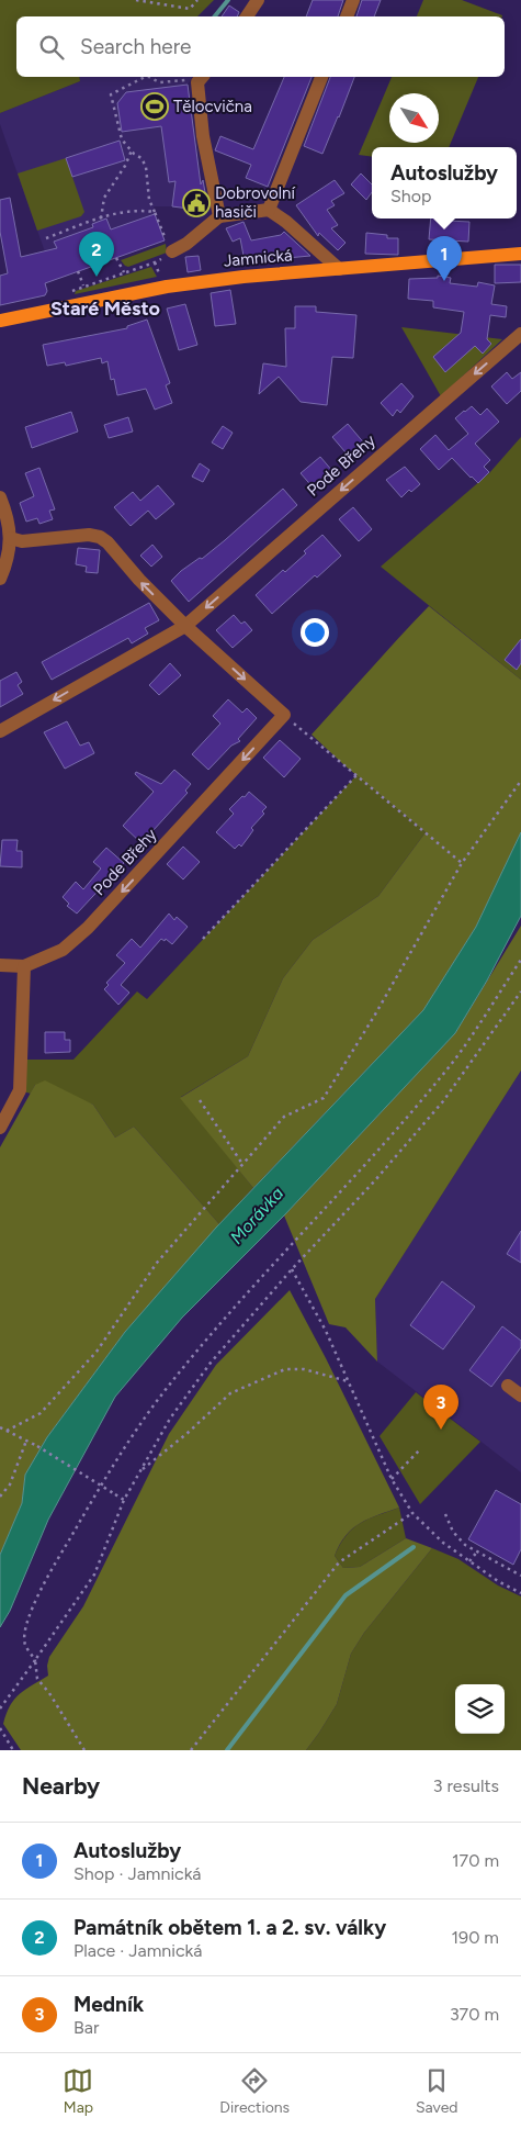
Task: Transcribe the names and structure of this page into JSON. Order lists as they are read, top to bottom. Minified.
{"streets":{"main road":["Jamnická"],"street":["Pode Břehy"]},"one_way":["Pode Břehy"],"districts":["Staré Město"],"water":["Morávka"],"places":{"sports":["Tělocvična"],"public building":["Dobrovolní hasiči"]},"north":"bottom right","page":{"search":"Search here","popup":["Autoslužby","Shop"],"pins":["2","1","3"],"heading":["Nearby","3 results"],"list":[{"mark":"1","name":"Autoslužby","note":"Shop · Jamnická","value":"170 m"},{"mark":"2","name":"Památník obětem 1. a 2. sv. války","note":"Place · Jamnická","value":"190 m"},{"mark":"3","name":"Medník","note":"Bar","value":"370 m"}],"nav":["Map","Directions","Saved"]}}
